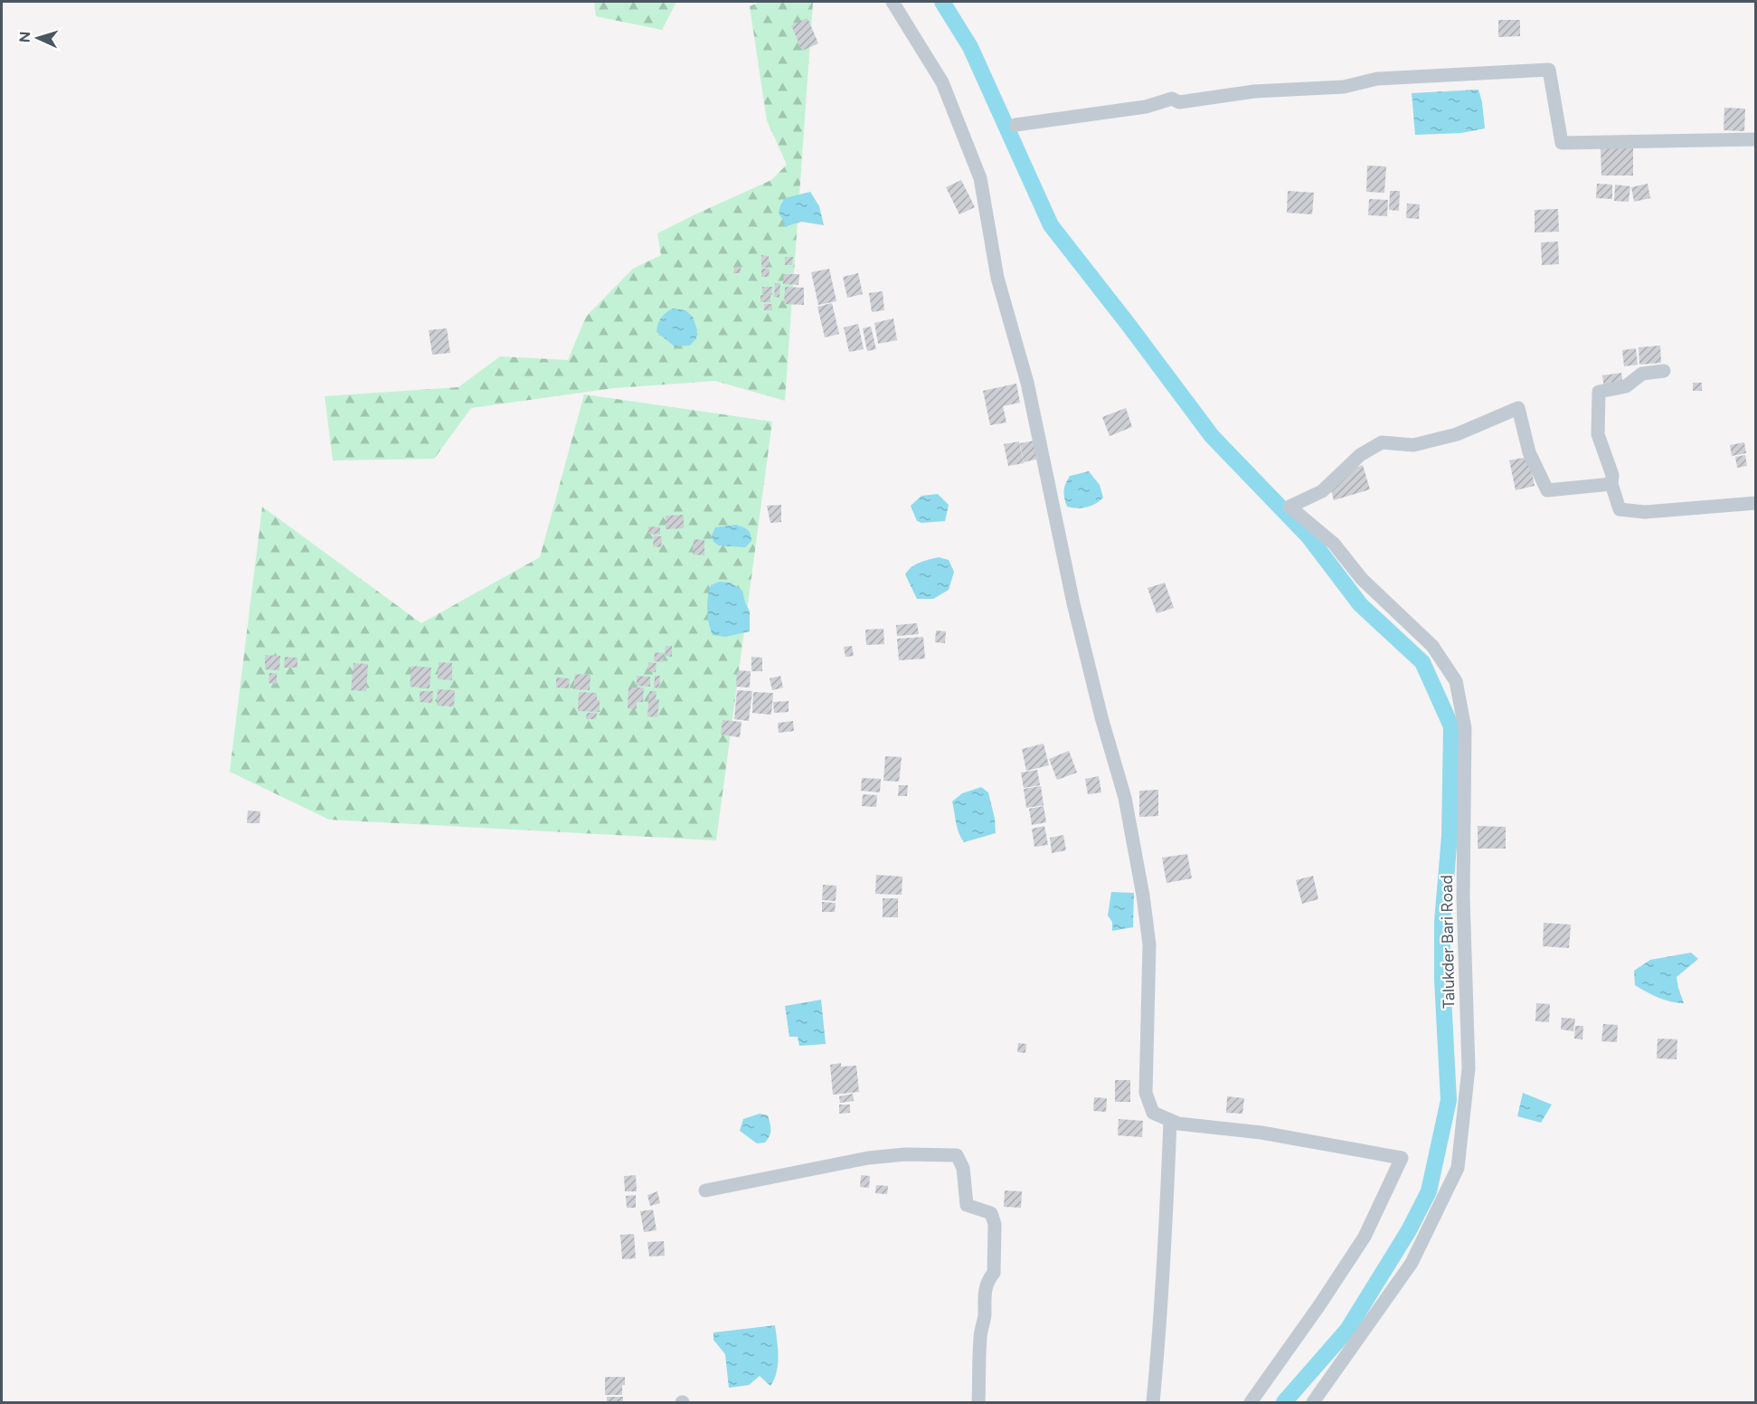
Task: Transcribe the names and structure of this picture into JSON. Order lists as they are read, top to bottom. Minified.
{"streets":{"street":["Talukder Bari Road"]},"north":"left"}
